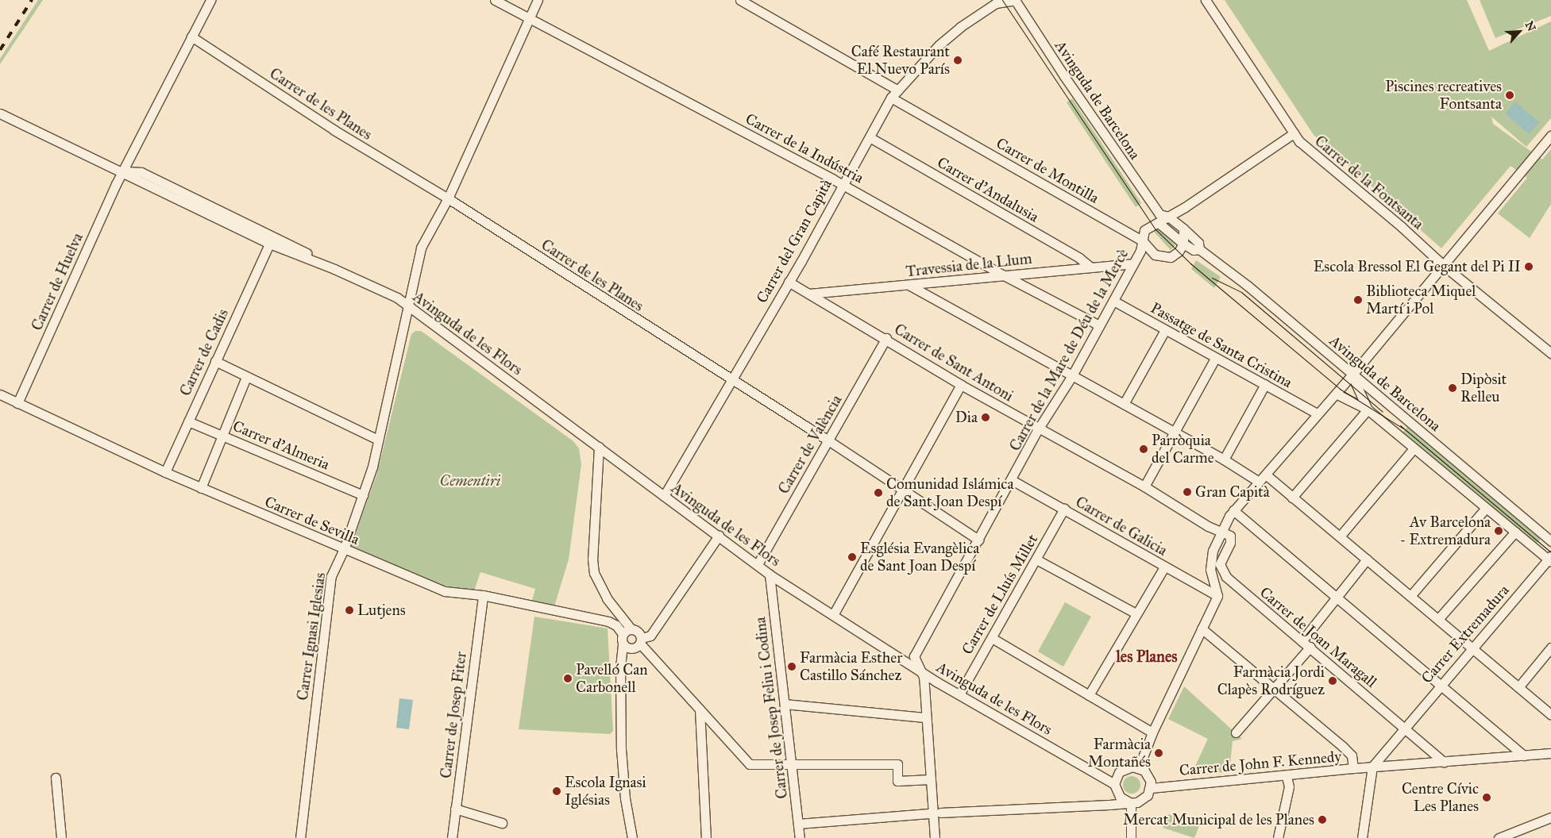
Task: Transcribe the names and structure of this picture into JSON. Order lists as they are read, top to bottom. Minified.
{"streets":{"street":["Avinguda de Barcelona","Carrer de les Planes","Carrer de la Indústria","Carrer de Montilla","Carrer de la Fontsanta","Carrer d'Andalusia","Carrer del Gran Capità","Travessia de la Llum","Carrer de Huelva","Avinguda de les Flors","Passatge de Santa Cristina","Carrer de la Mare de Déu de la Mercè","Carrer de Cadis","Carrer de Sant Antoni","Carrer de València","Carrer d'Almeria","Carrer de Sevilla","Carrer de Galicia","Carrer de Lluís Millet","Carrer Extremadura","Carrer Ignasi Iglesias","Carrer de Joan Maragall","Carrer de Josep Feliu i Codina","Carrer de Josep Fiter","Carrer de John F. Kennedy"]},"crossings":[["Avinguda de Barcelona","Carrer de Montilla"],["Avinguda de Barcelona","Carrer del Gran Capità"],["Avinguda de Barcelona","Carrer de la Mare de Déu de la Mercè"],["Avinguda de Barcelona","Carrer Extremadura"],["Carrer de les Planes","Carrer del Gran Capità"],["Carrer de les Planes","Carrer de Huelva"],["Carrer de les Planes","Carrer de la Mare de Déu de la Mercè"],["Carrer de les Planes","Carrer de València"],["Carrer de les Planes","Carrer Ignasi Iglesias"],["Carrer de la Indústria","Carrer del Gran Capità"],["Carrer de la Indústria","Travessia de la Llum"],["Carrer de la Indústria","Carrer de la Mare de Déu de la Mercè"],["Carrer de la Indústria","Carrer Ignasi Iglesias"],["Carrer de Montilla","Carrer del Gran Capità"],["Carrer de Montilla","Carrer de la Mare de Déu de la Mercè"],["Carrer de la Fontsanta","Carrer de la Mare de Déu de la Mercè"],["Carrer d'Andalusia","Carrer del Gran Capità"],["Carrer d'Andalusia","Travessia de la Llum"],["Carrer del Gran Capità","Avinguda de les Flors"],["Carrer del Gran Capità","Carrer de Sant Antoni"],["Travessia de la Llum","Carrer de la Mare de Déu de la Mercè"],["Travessia de la Llum","Carrer de Sant Antoni"],["Carrer de Huelva","Avinguda de les Flors"],["Carrer de Huelva","Carrer de Sevilla"],["Avinguda de les Flors","Carrer de la Mare de Déu de la Mercè"],["Avinguda de les Flors","Carrer de Cadis"],["Avinguda de les Flors","Carrer de València"],["Avinguda de les Flors","Carrer de Lluís Millet"],["Avinguda de les Flors","Carrer Ignasi Iglesias"],["Avinguda de les Flors","Carrer de Josep Feliu i Codina"],["Avinguda de les Flors","Carrer de John F. Kennedy"],["Passatge de Santa Cristina","Carrer de la Mare de Déu de la Mercè"],["Carrer de la Mare de Déu de la Mercè","Carrer de Sant Antoni"],["Carrer de la Mare de Déu de la Mercè","Carrer de Galicia"],["Carrer de Cadis","Carrer d'Almeria"],["Carrer de Cadis","Carrer de Sevilla"],["Carrer de Sant Antoni","Carrer de València"],["Carrer de Sant Antoni","Carrer de Joan Maragall"],["Carrer d'Almeria","Carrer Ignasi Iglesias"],["Carrer de Sevilla","Carrer Ignasi Iglesias"],["Carrer de Sevilla","Carrer de Josep Fiter"],["Carrer de Galicia","Carrer de Lluís Millet"],["Carrer Extremadura","Carrer de Joan Maragall"],["Carrer Extremadura","Carrer de John F. Kennedy"],["Carrer de Joan Maragall","Carrer de John F. Kennedy"]],"districts":["les Planes"],"parks":["Cementiri"],"places":["Café Restaurant El Nuevo París","Piscines recreatives Fontsanta","Escola Bressol El Gegant del Pi II","Biblioteca Miquel Martí i Pol","Dipòsit Relleu","Dia","Parròquia del Carme","Gran Capità","Comunidad Islámica de Sant Joan Despí","Av Barcelona - Extremadura","Església Evangèlica de Sant Joan Despí","Lutjens","Farmàcia Esther Castillo Sánchez","Pavelló Can Carbonell","Farmàcia Jordi Clapès Rodríguez","Farmàcia Montañés","Escola Ignasi Iglésias","Centre Cívic Les Planes","Mercat Municipal de les Planes"],"north":"top right"}
